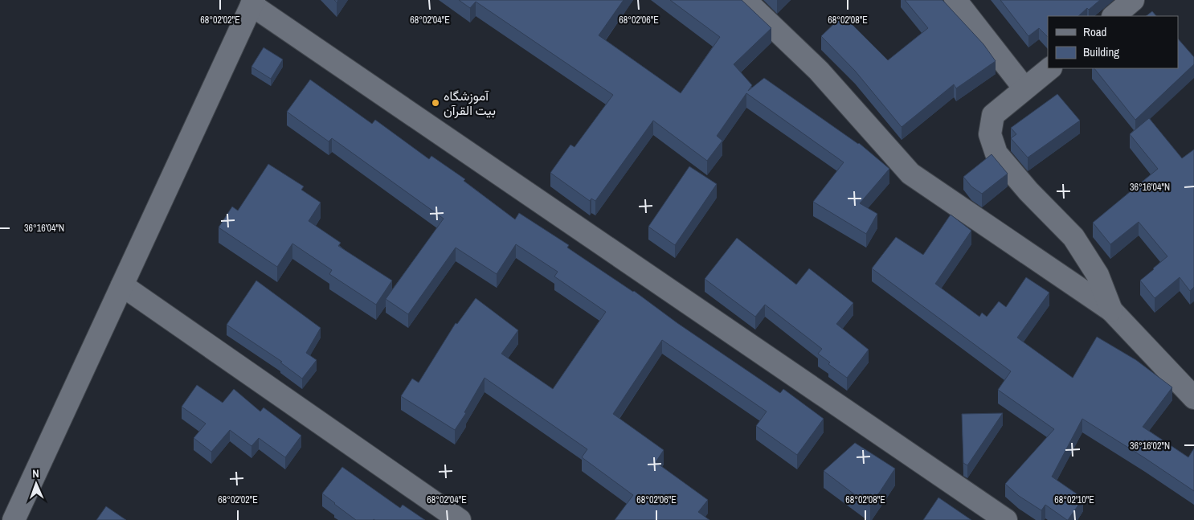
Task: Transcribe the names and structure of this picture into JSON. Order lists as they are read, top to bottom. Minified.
{"places":["آموزشگاه بیت القرآن"],"legend":["Road","Building"],"north":"top","coordinates":["68°02'02\"E","68°02'04\"E","68°02'06\"E","68°02'08\"E","36°16'04\"N","36°16'02\"N","68°02'10\"E"]}
